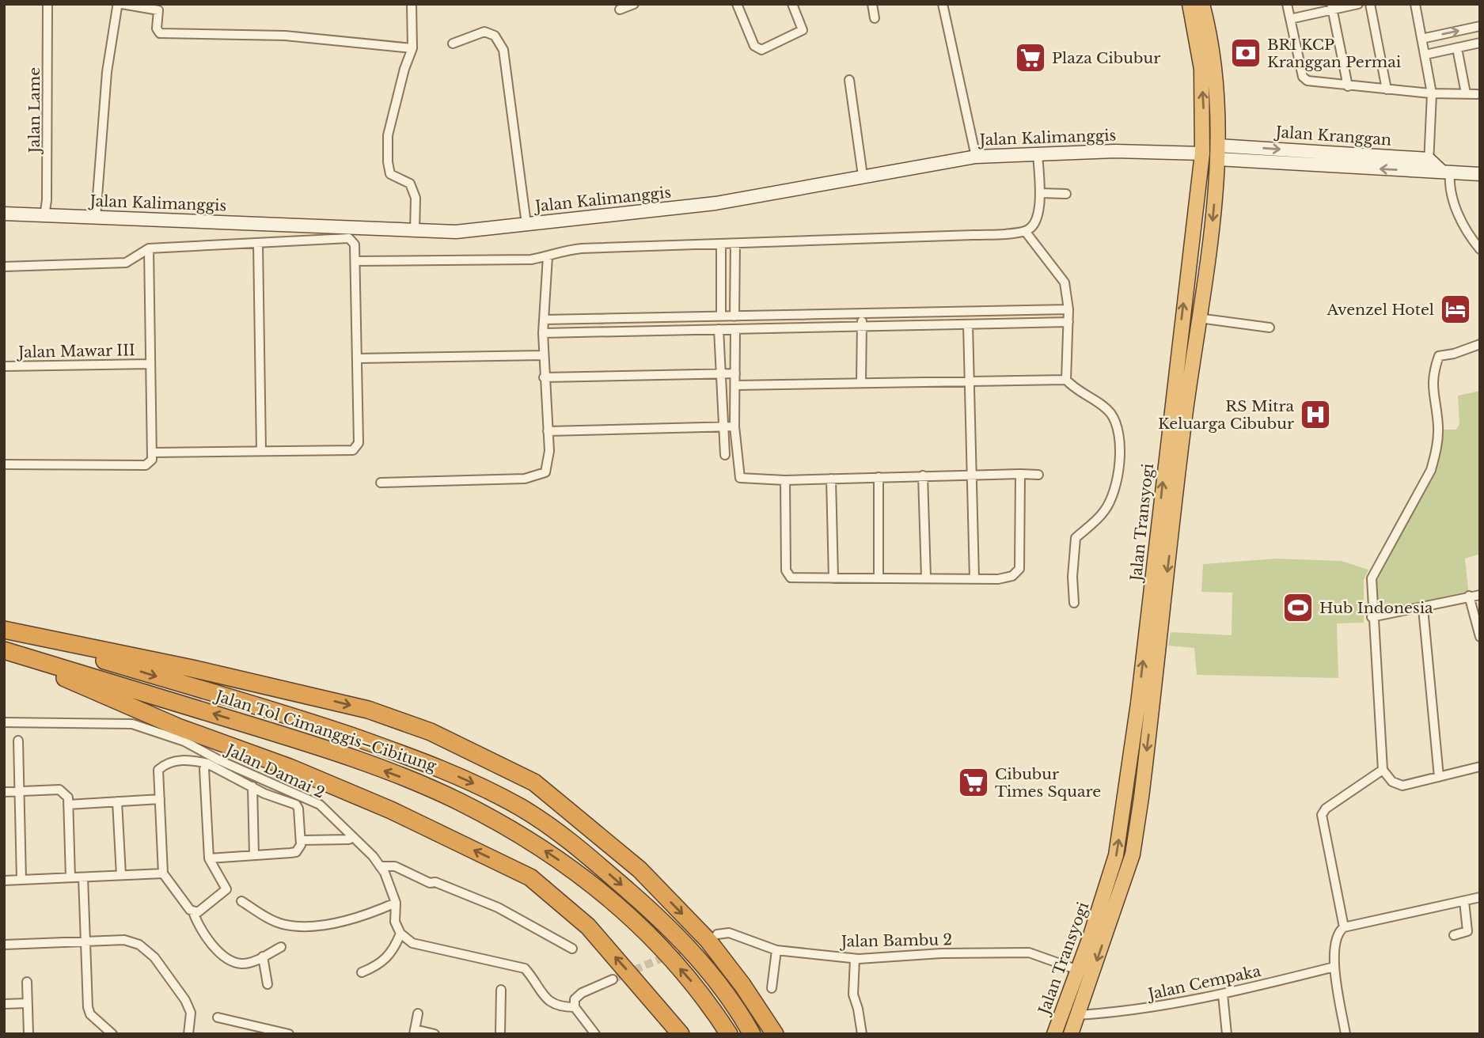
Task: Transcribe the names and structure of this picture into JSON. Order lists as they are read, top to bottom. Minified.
{"streets":{"highway":["Jalan Transyogi","Jalan Tol Cimanggis–Cibitung"],"main road":["Jalan Kranggan","Jalan Kalimanggis"],"street":["Jalan Lame","Jalan Mawar III","Jalan Damai 2","Jalan Bambu 2","Jalan Cempaka"]},"crossings":[["Jalan Lame","Jalan Kalimanggis"],["Jalan Kranggan","Jalan Transyogi"],["Jalan Kalimanggis","Jalan Transyogi"],["Jalan Transyogi","Jalan Bambu 2"],["Jalan Transyogi","Jalan Cempaka"]],"places":{"bank":["BRI KCP Kranggan Permai"],"supermarket":["Plaza Cibubur","Cibubur Times Square"],"hotel":["Avenzel Hotel"],"hospital":["RS Mitra Keluarga Cibubur"],"sports":["Hub Indonesia"]}}
